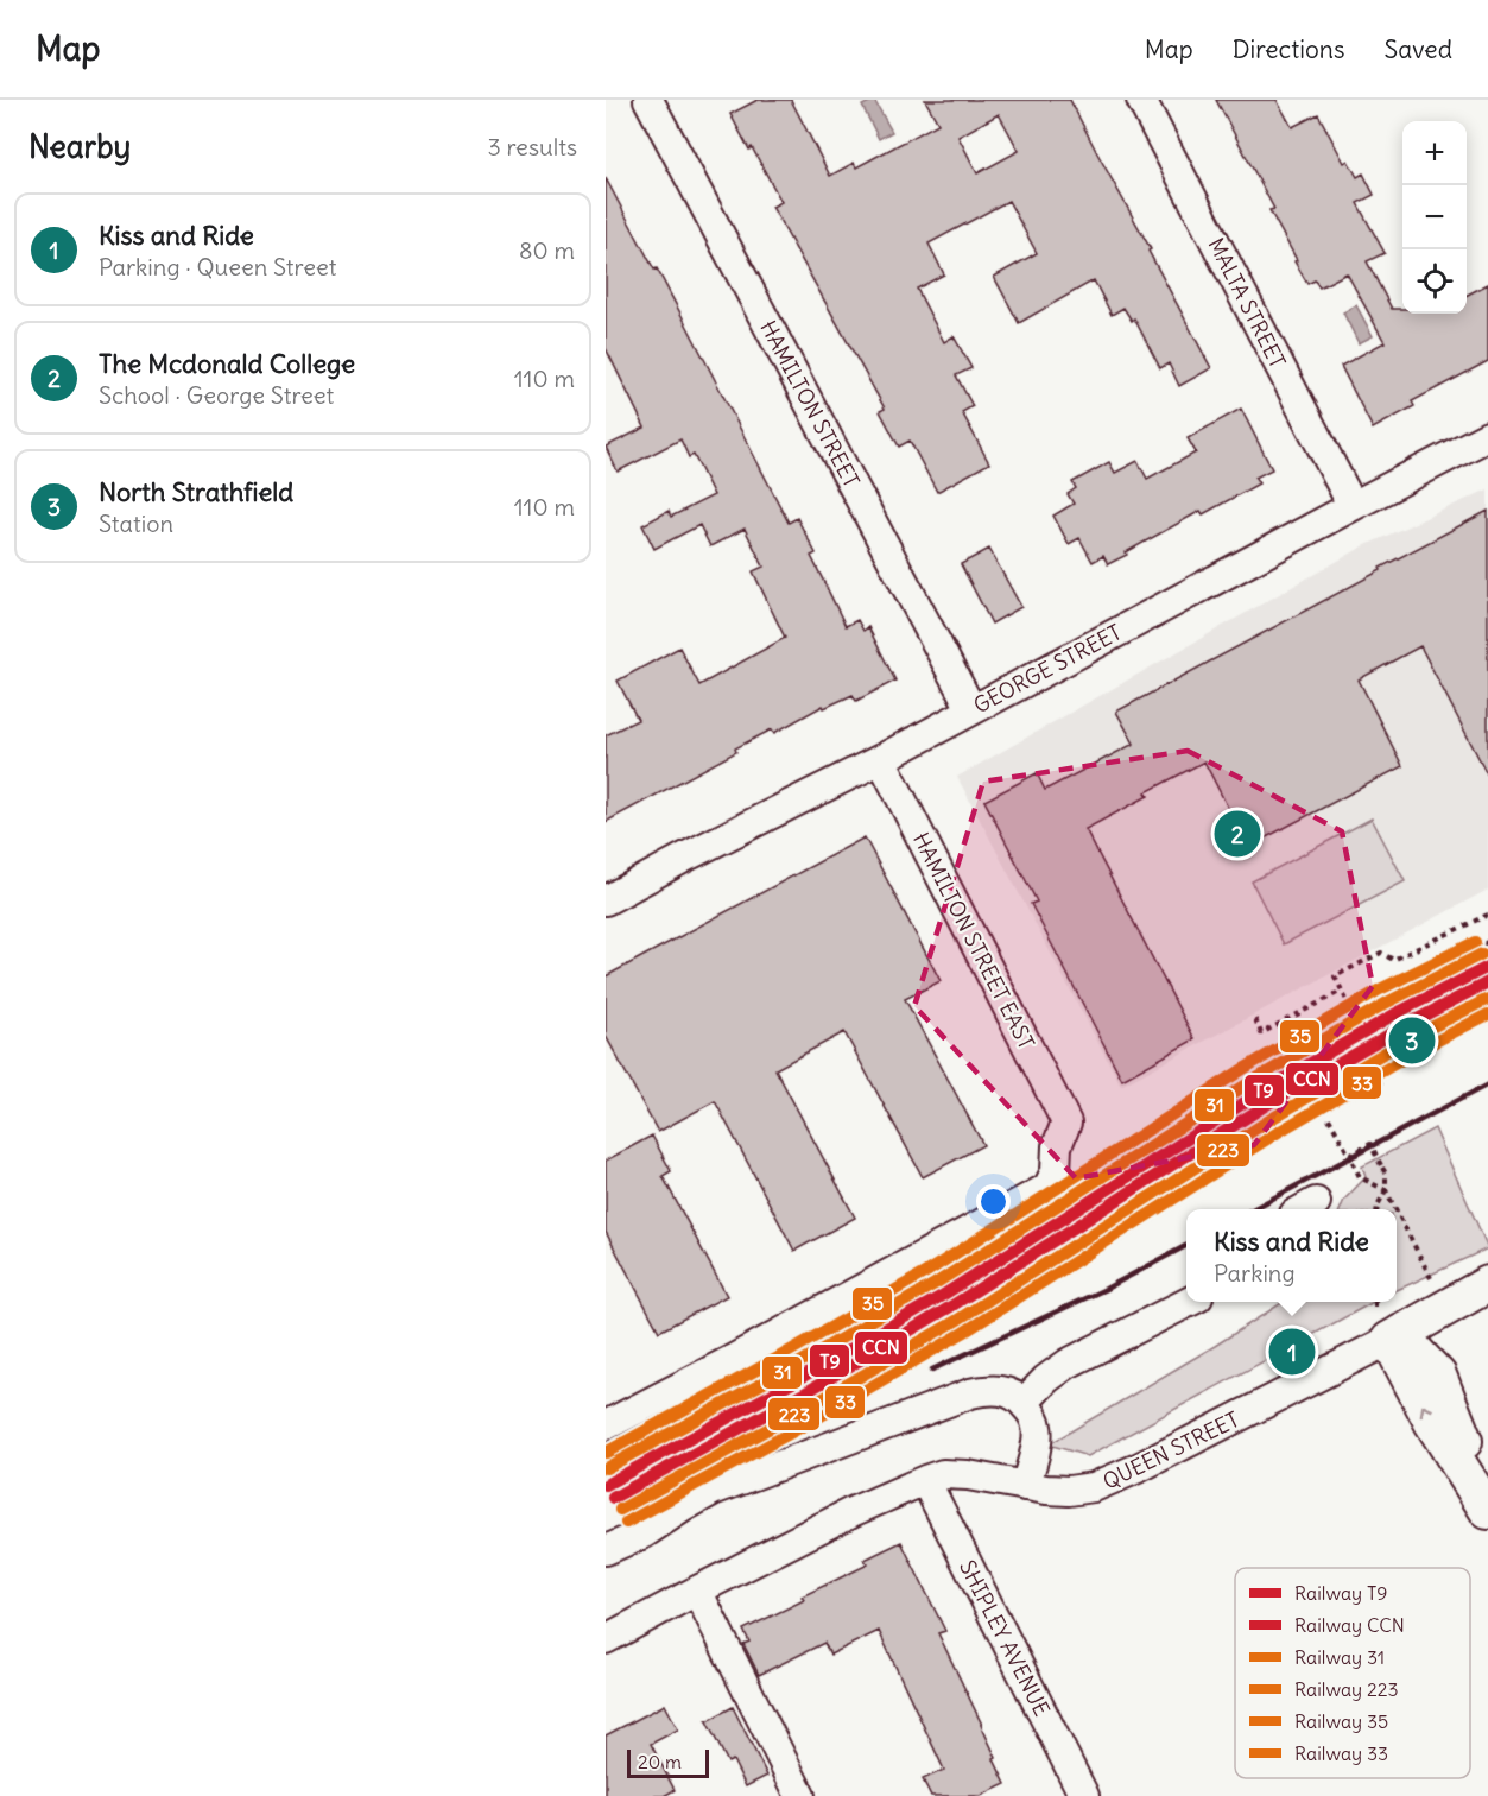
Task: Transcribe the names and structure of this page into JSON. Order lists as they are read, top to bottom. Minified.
{"streets":{"main road":["QUEEN STREET"],"street":["MALTA STREET","HAMILTON STREET","GEORGE STREET","HAMILTON STREET EAST","SHIPLEY AVENUE"]},"crossings":[["MALTA STREET","GEORGE STREET"],["HAMILTON STREET","GEORGE STREET"],["GEORGE STREET","HAMILTON STREET EAST"],["QUEEN STREET","SHIPLEY AVENUE"]],"lines":["rail line 35","rail line 31","rail line T9","rail line CCN","rail line 223","rail line 33"],"legend":["Railway T9","Railway CCN","Railway 31","Railway 223","Railway 35","Railway 33"],"scale_bar":"20 m","page":{"header":"Map","nav":["Map","Directions","Saved"],"heading":["Nearby","3 results"],"map_buttons":["+","−"],"list":[{"mark":"1","name":"Kiss and Ride","note":"Parking · Queen Street","value":"80 m"},{"mark":"2","name":"The Mcdonald College","note":"School · George Street","value":"110 m"},{"mark":"3","name":"North Strathfield","note":"Station","value":"110 m"}],"pins":["2","3","1"],"popup":["Kiss and Ride","Parking"],"scale":"20 m"}}
